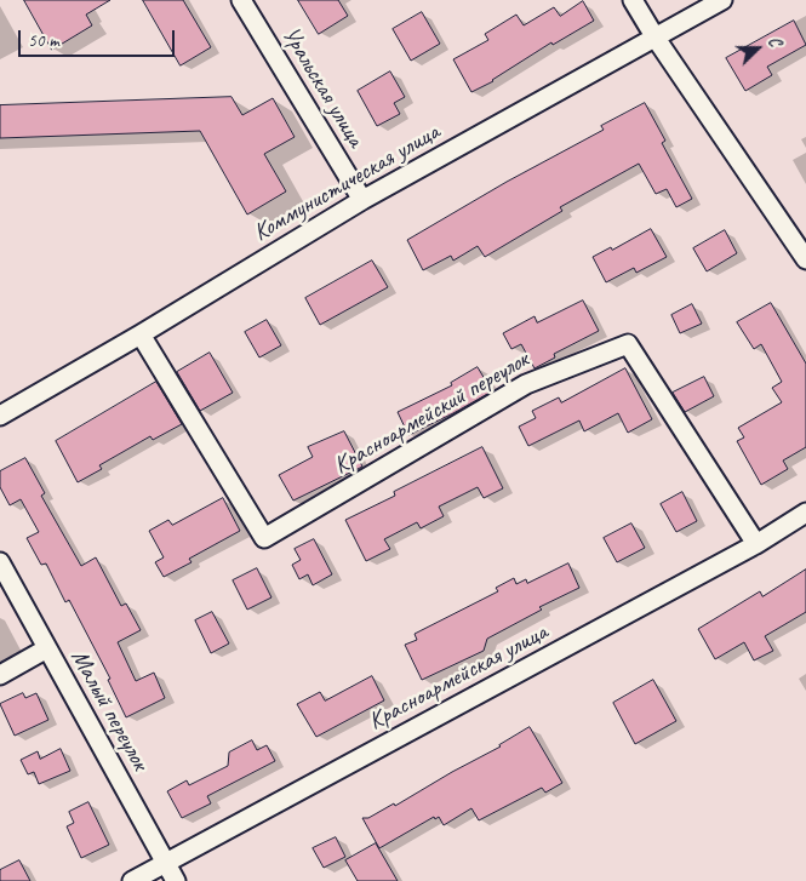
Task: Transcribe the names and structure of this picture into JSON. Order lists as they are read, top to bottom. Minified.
{"streets":{"street":["Уральская улица","Коммунистическая улица","Красноармейский переулок","Красноармейская улица","Малый переулок"]},"crossings":[["Уральская улица","Коммунистическая улица"],["Коммунистическая улица","Красноармейский переулок"],["Красноармейский переулок","Красноармейская улица"],["Красноармейская улица","Малый переулок"]],"scale_bar":"50 m","north":"right"}
